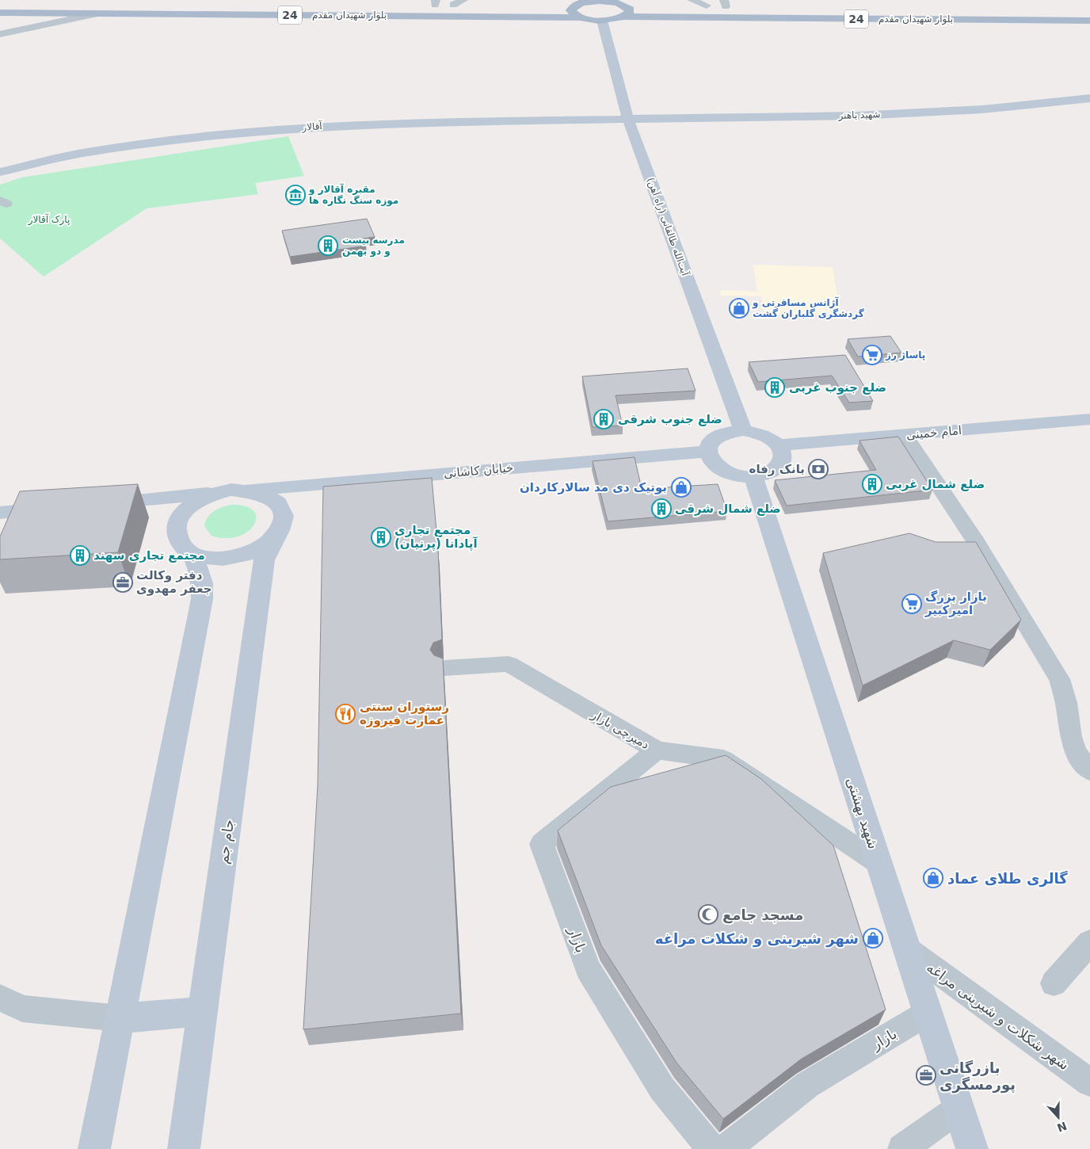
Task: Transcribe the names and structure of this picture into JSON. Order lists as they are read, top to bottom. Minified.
{"streets":{"main road":["24","بلوار شهیدان مقدم"],"street":["شهید باهنر","آقالار","(راه آهن) آیت‌الله طالقانی","امام خمینی","خیابان کاشانی","دمیرچی بازار","شهید بهشتی","جام جم","بازار","شهر شکلات و شیرینی مراغه"]},"crossings":[["24","بلوار شهیدان مقدم"],["24","(راه آهن) آیت‌الله طالقانی"],["شهید باهنر","آقالار"],["شهید باهنر","(راه آهن) آیت‌الله طالقانی"],["آقالار","(راه آهن) آیت‌الله طالقانی"],["(راه آهن) آیت‌الله طالقانی","امام خمینی"],["(راه آهن) آیت‌الله طالقانی","خیابان کاشانی"],["(راه آهن) آیت‌الله طالقانی","شهید بهشتی"],["امام خمینی","خیابان کاشانی"],["امام خمینی","شهید بهشتی"],["خیابان کاشانی","شهید بهشتی"],["خیابان کاشانی","جام جم"],["دمیرچی بازار","شهید بهشتی"],["دمیرچی بازار","بازار"],["شهید بهشتی","بازار"],["شهید بهشتی","شهر شکلات و شیرینی مراغه"]],"parks":["پارک آقالار"],"places":{"museum":["مقبره آقالار و موزه سنگ نگاره ها"],"building":["مدرسه بیست و دو بهمن","ضلع جنوب غربی","ضلع جنوب شرقی","ضلع شمال غربی","ضلع شمال شرقی","مجتمع تجاری آپادانا (پرنیان)","مجتمع تجاری سهند"],"shop":["آژانس مسافرتی و گردشگری گلباران گشت","بوتیک دی مد سالارکاردان","گالری طلای عماد","شهر شیرینی و شکلات مراغه"],"supermarket":["پاساژ رز","بازار بزرگ امیرکبیر"],"bank":["بانک رفاه"],"office":["دفتر وکالت جعفر مهدوی","بازرگانی پورمسگری"],"restaurant":["رستوران سنتی عمارت فیروزه"],"mosque":["مسجد جامع"]},"north":"bottom"}
